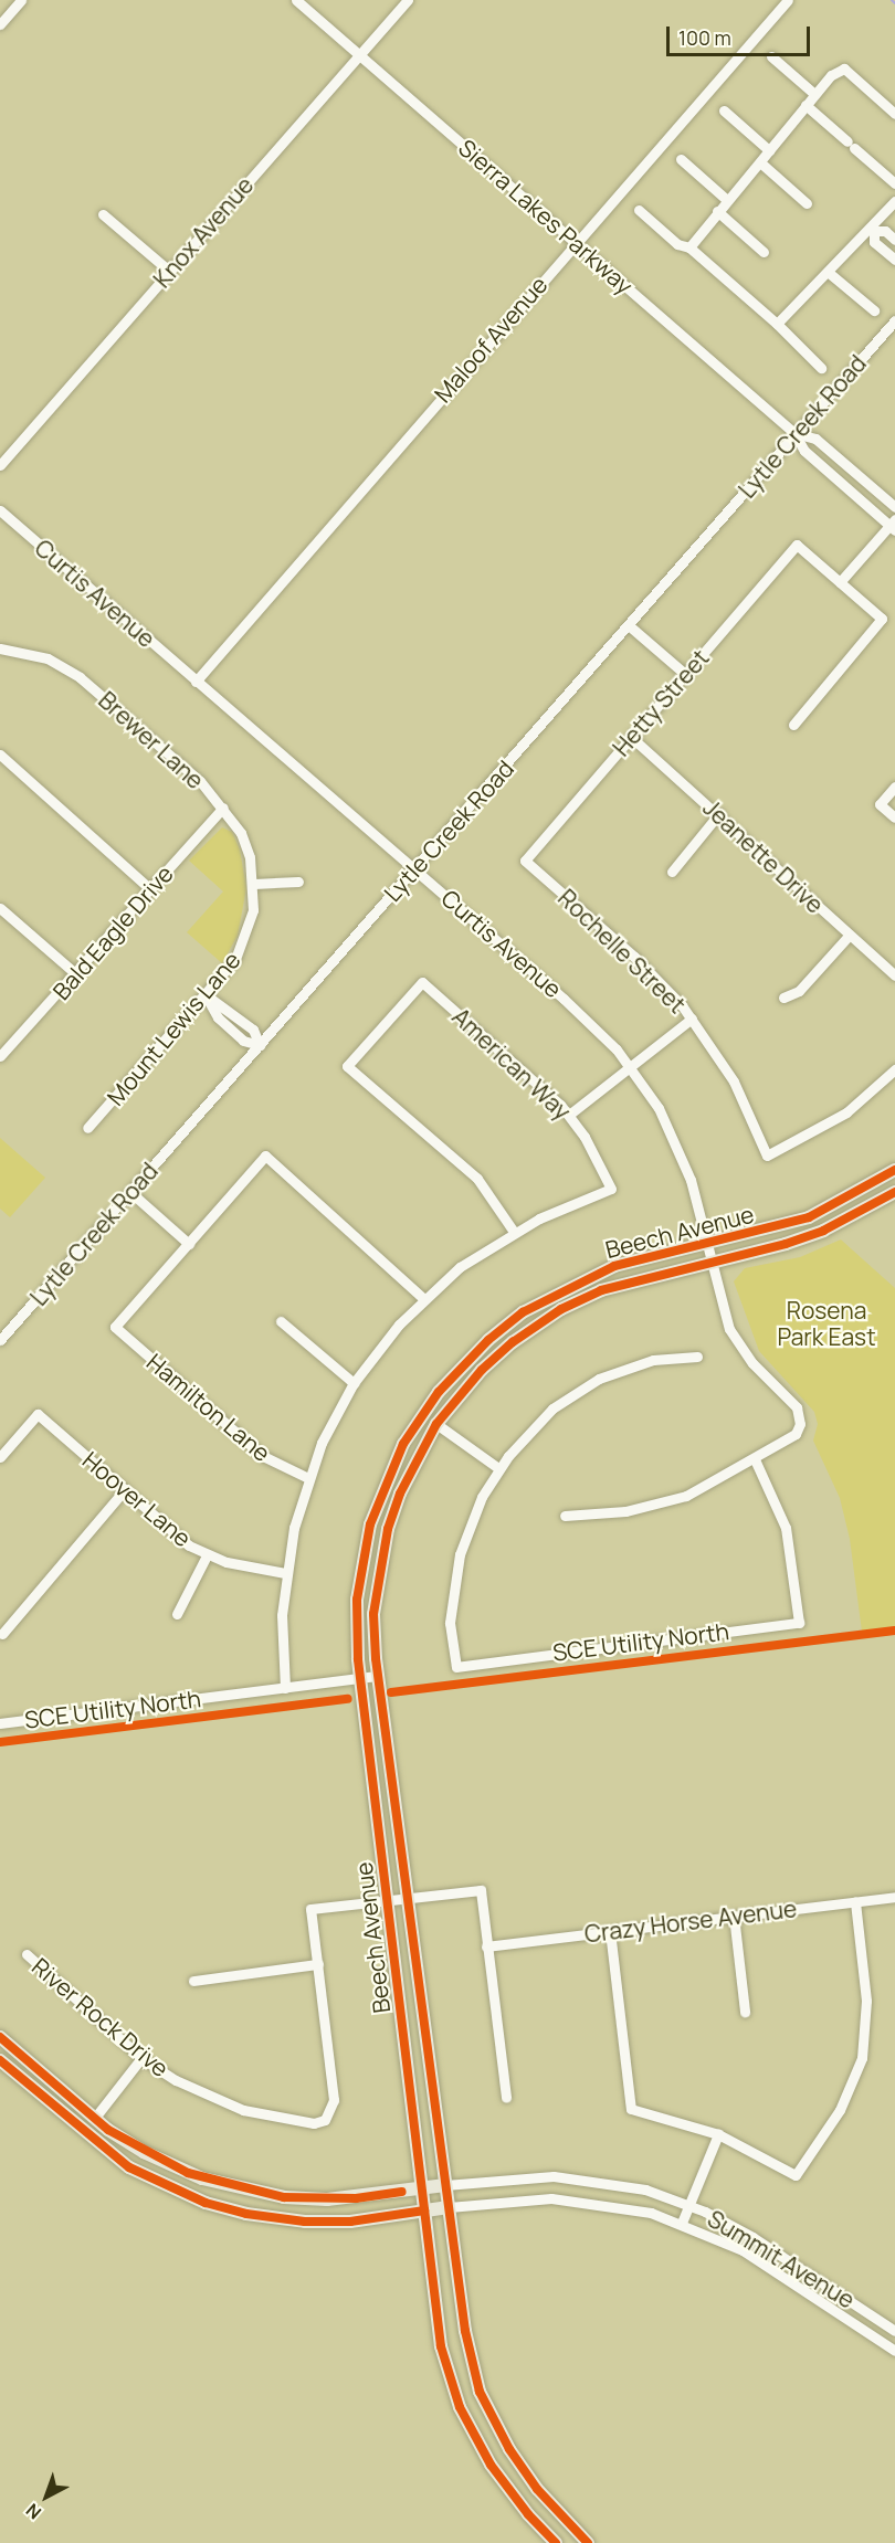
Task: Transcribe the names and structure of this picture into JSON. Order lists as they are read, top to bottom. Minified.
{"streets":{"main road":["Beech Avenue","Summit Avenue"],"street":["Sierra Lakes Parkway","Knox Avenue","Maloof Avenue","Lytle Creek Road","Curtis Avenue","Hetty Street","Brewer Lane","Jeanette Drive","Bald Eagle Drive","Rochelle Street","Mount Lewis Lane","American Way","Hamilton Lane","Hoover Lane","Crazy Horse Avenue","River Rock Drive"],"cycle path":["SCE Utility North"]},"crossings":[["Sierra Lakes Parkway","Knox Avenue"],["Sierra Lakes Parkway","Maloof Avenue"],["Sierra Lakes Parkway","Lytle Creek Road"],["Maloof Avenue","Curtis Avenue"],["Lytle Creek Road","Curtis Avenue"],["Curtis Avenue","Beech Avenue"],["Hetty Street","Jeanette Drive"],["Hetty Street","Rochelle Street"],["Brewer Lane","Bald Eagle Drive"],["Brewer Lane","Mount Lewis Lane"],["Beech Avenue","Summit Avenue"]],"parks":["Rosena Park East"],"scale_bar":"100 m","north":"bottom left"}
